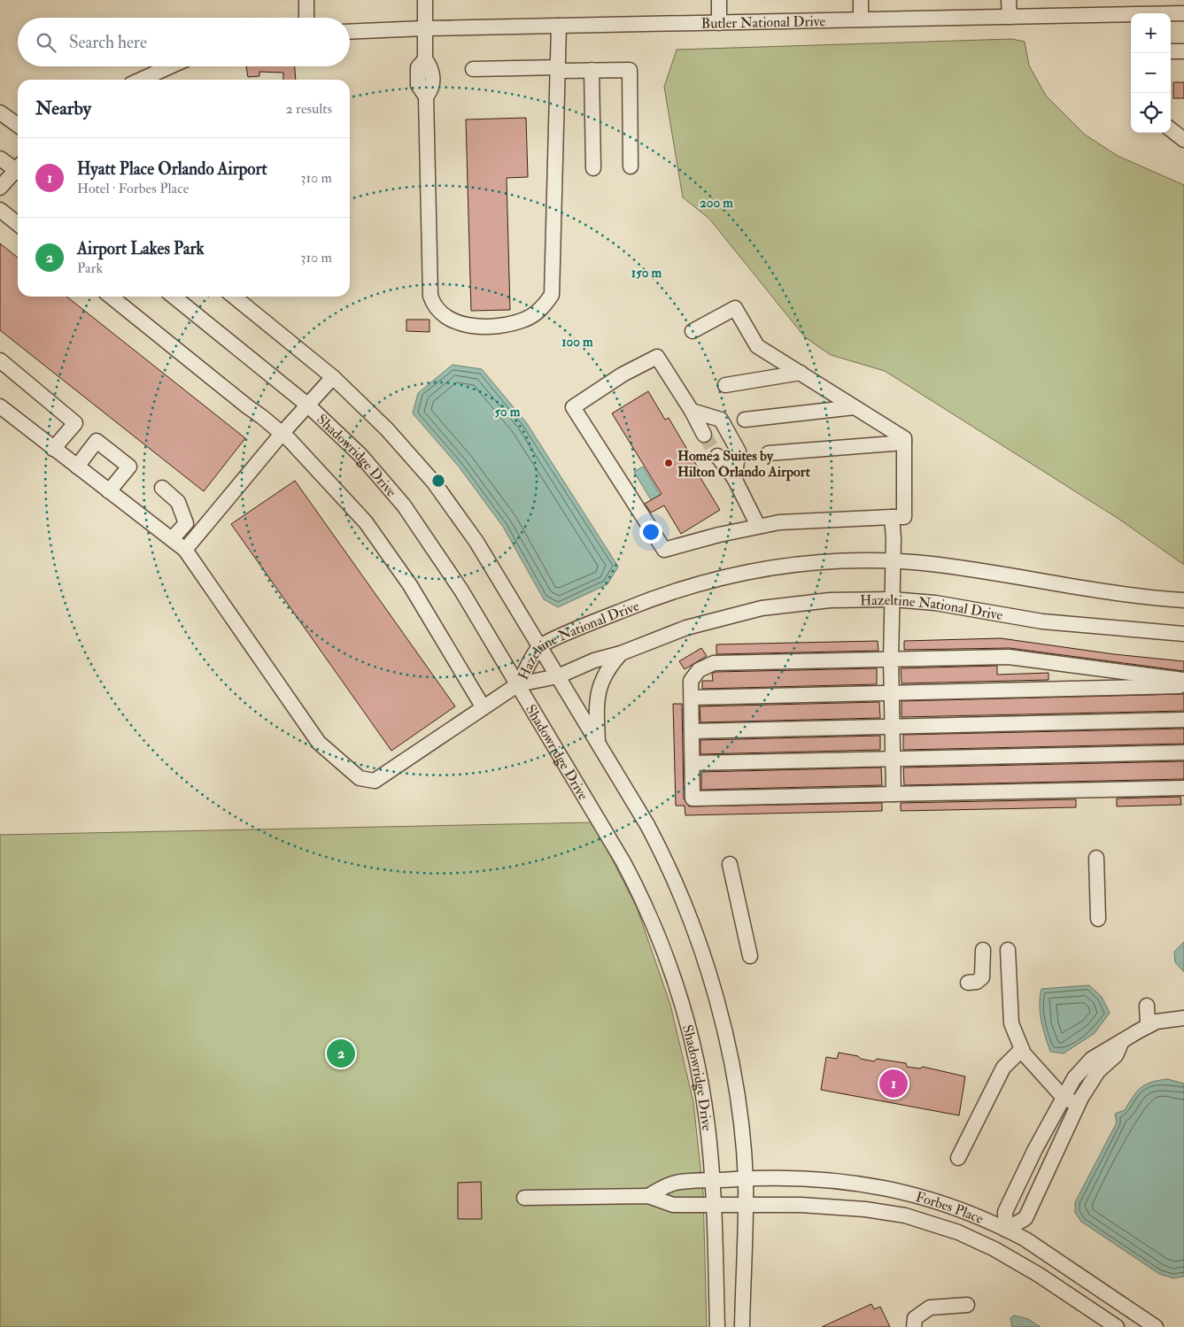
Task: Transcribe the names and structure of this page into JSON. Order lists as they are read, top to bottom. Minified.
{"streets":{"street":["Butler National Drive","Shadowridge Drive","Hazeltine National Drive","Forbes Place"]},"crossings":[["Shadowridge Drive","Hazeltine National Drive"],["Shadowridge Drive","Forbes Place"]],"places":["Home2 Suites by Hilton Orlando Airport"],"page":{"map_buttons":["+","−"],"search":"Search here","heading":["Nearby","2 results"],"list":[{"mark":"1","name":"Hyatt Place Orlando Airport","note":"Hotel · Forbes Place","value":"310 m"},{"mark":"2","name":"Airport Lakes Park","note":"Park","value":"310 m"}],"pins":["2","1"]},"rings":["200 m","150 m","100 m","50 m"]}
